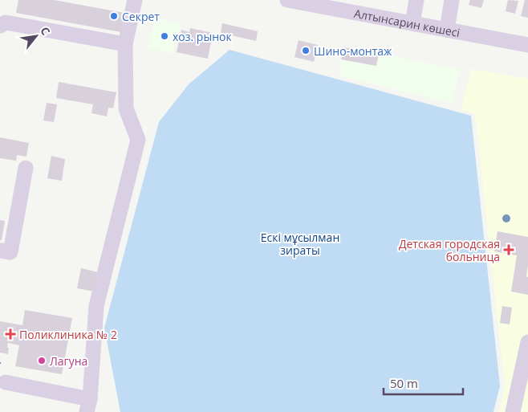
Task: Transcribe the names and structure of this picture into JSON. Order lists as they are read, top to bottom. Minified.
{"streets":{"street":["Алтынсарин көшесі"]},"parks":["Ескі мұсылман зираты"],"places":{"other":["Секрет","хоз. рынок","Шино-монтаж","Лагуна"],"health":["Детская городская больница","Поликлиника № 2"]},"scale_bar":"50 m","north":"top right"}
